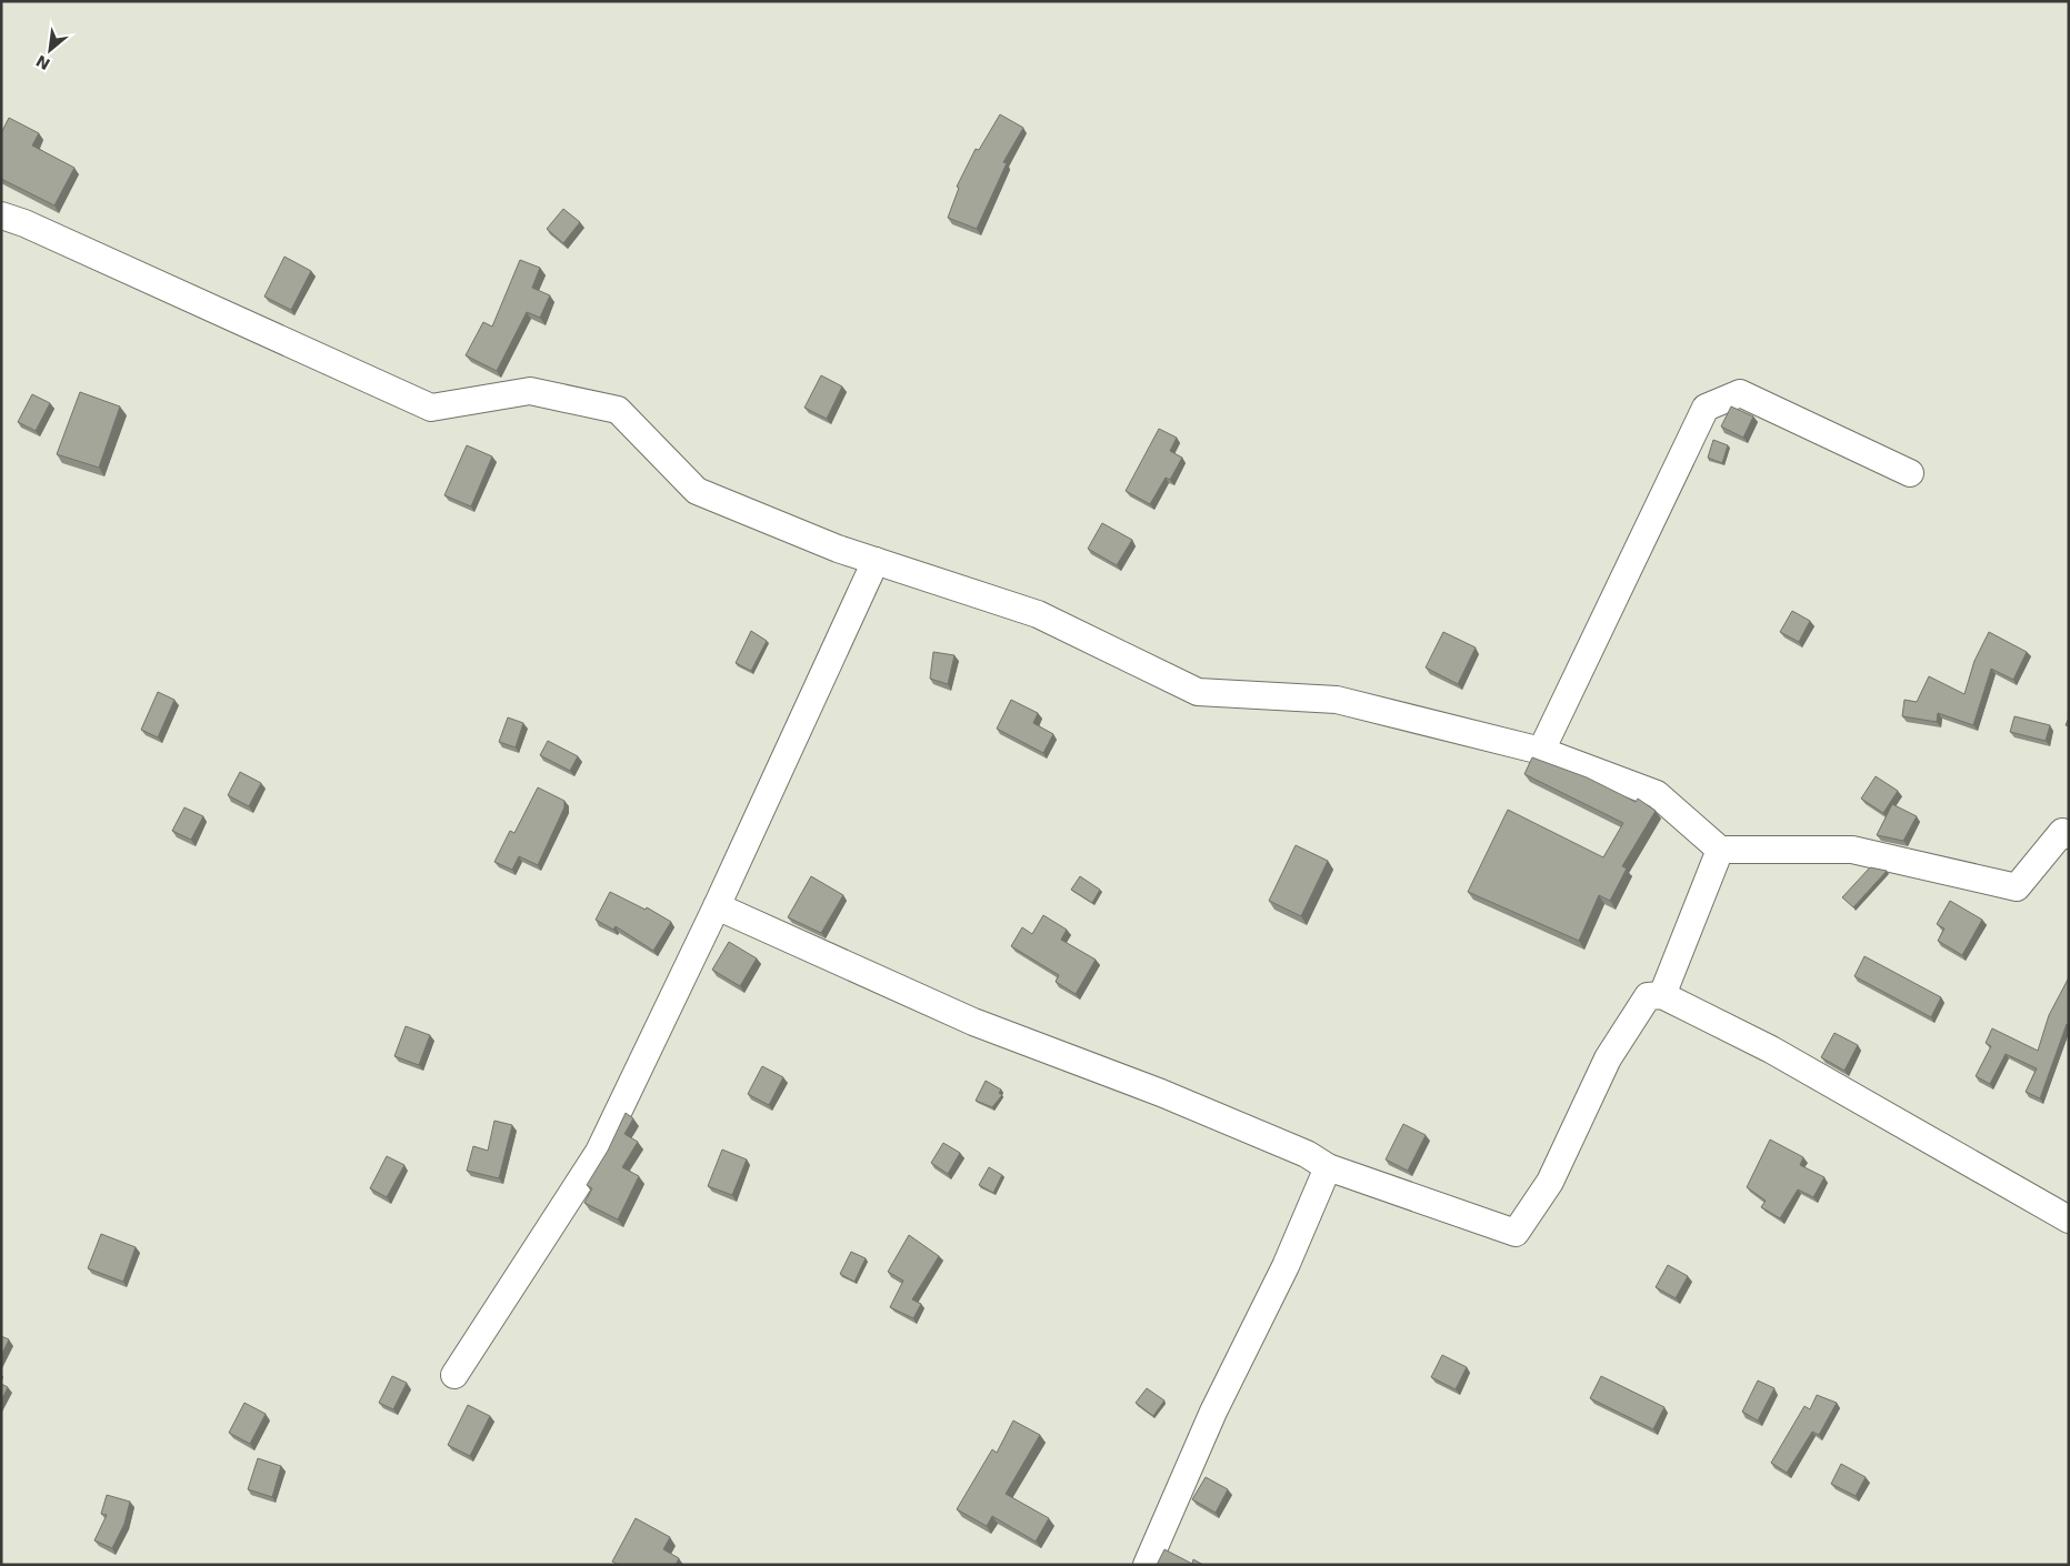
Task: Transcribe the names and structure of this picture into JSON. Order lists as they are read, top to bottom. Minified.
{"north":"bottom left"}
